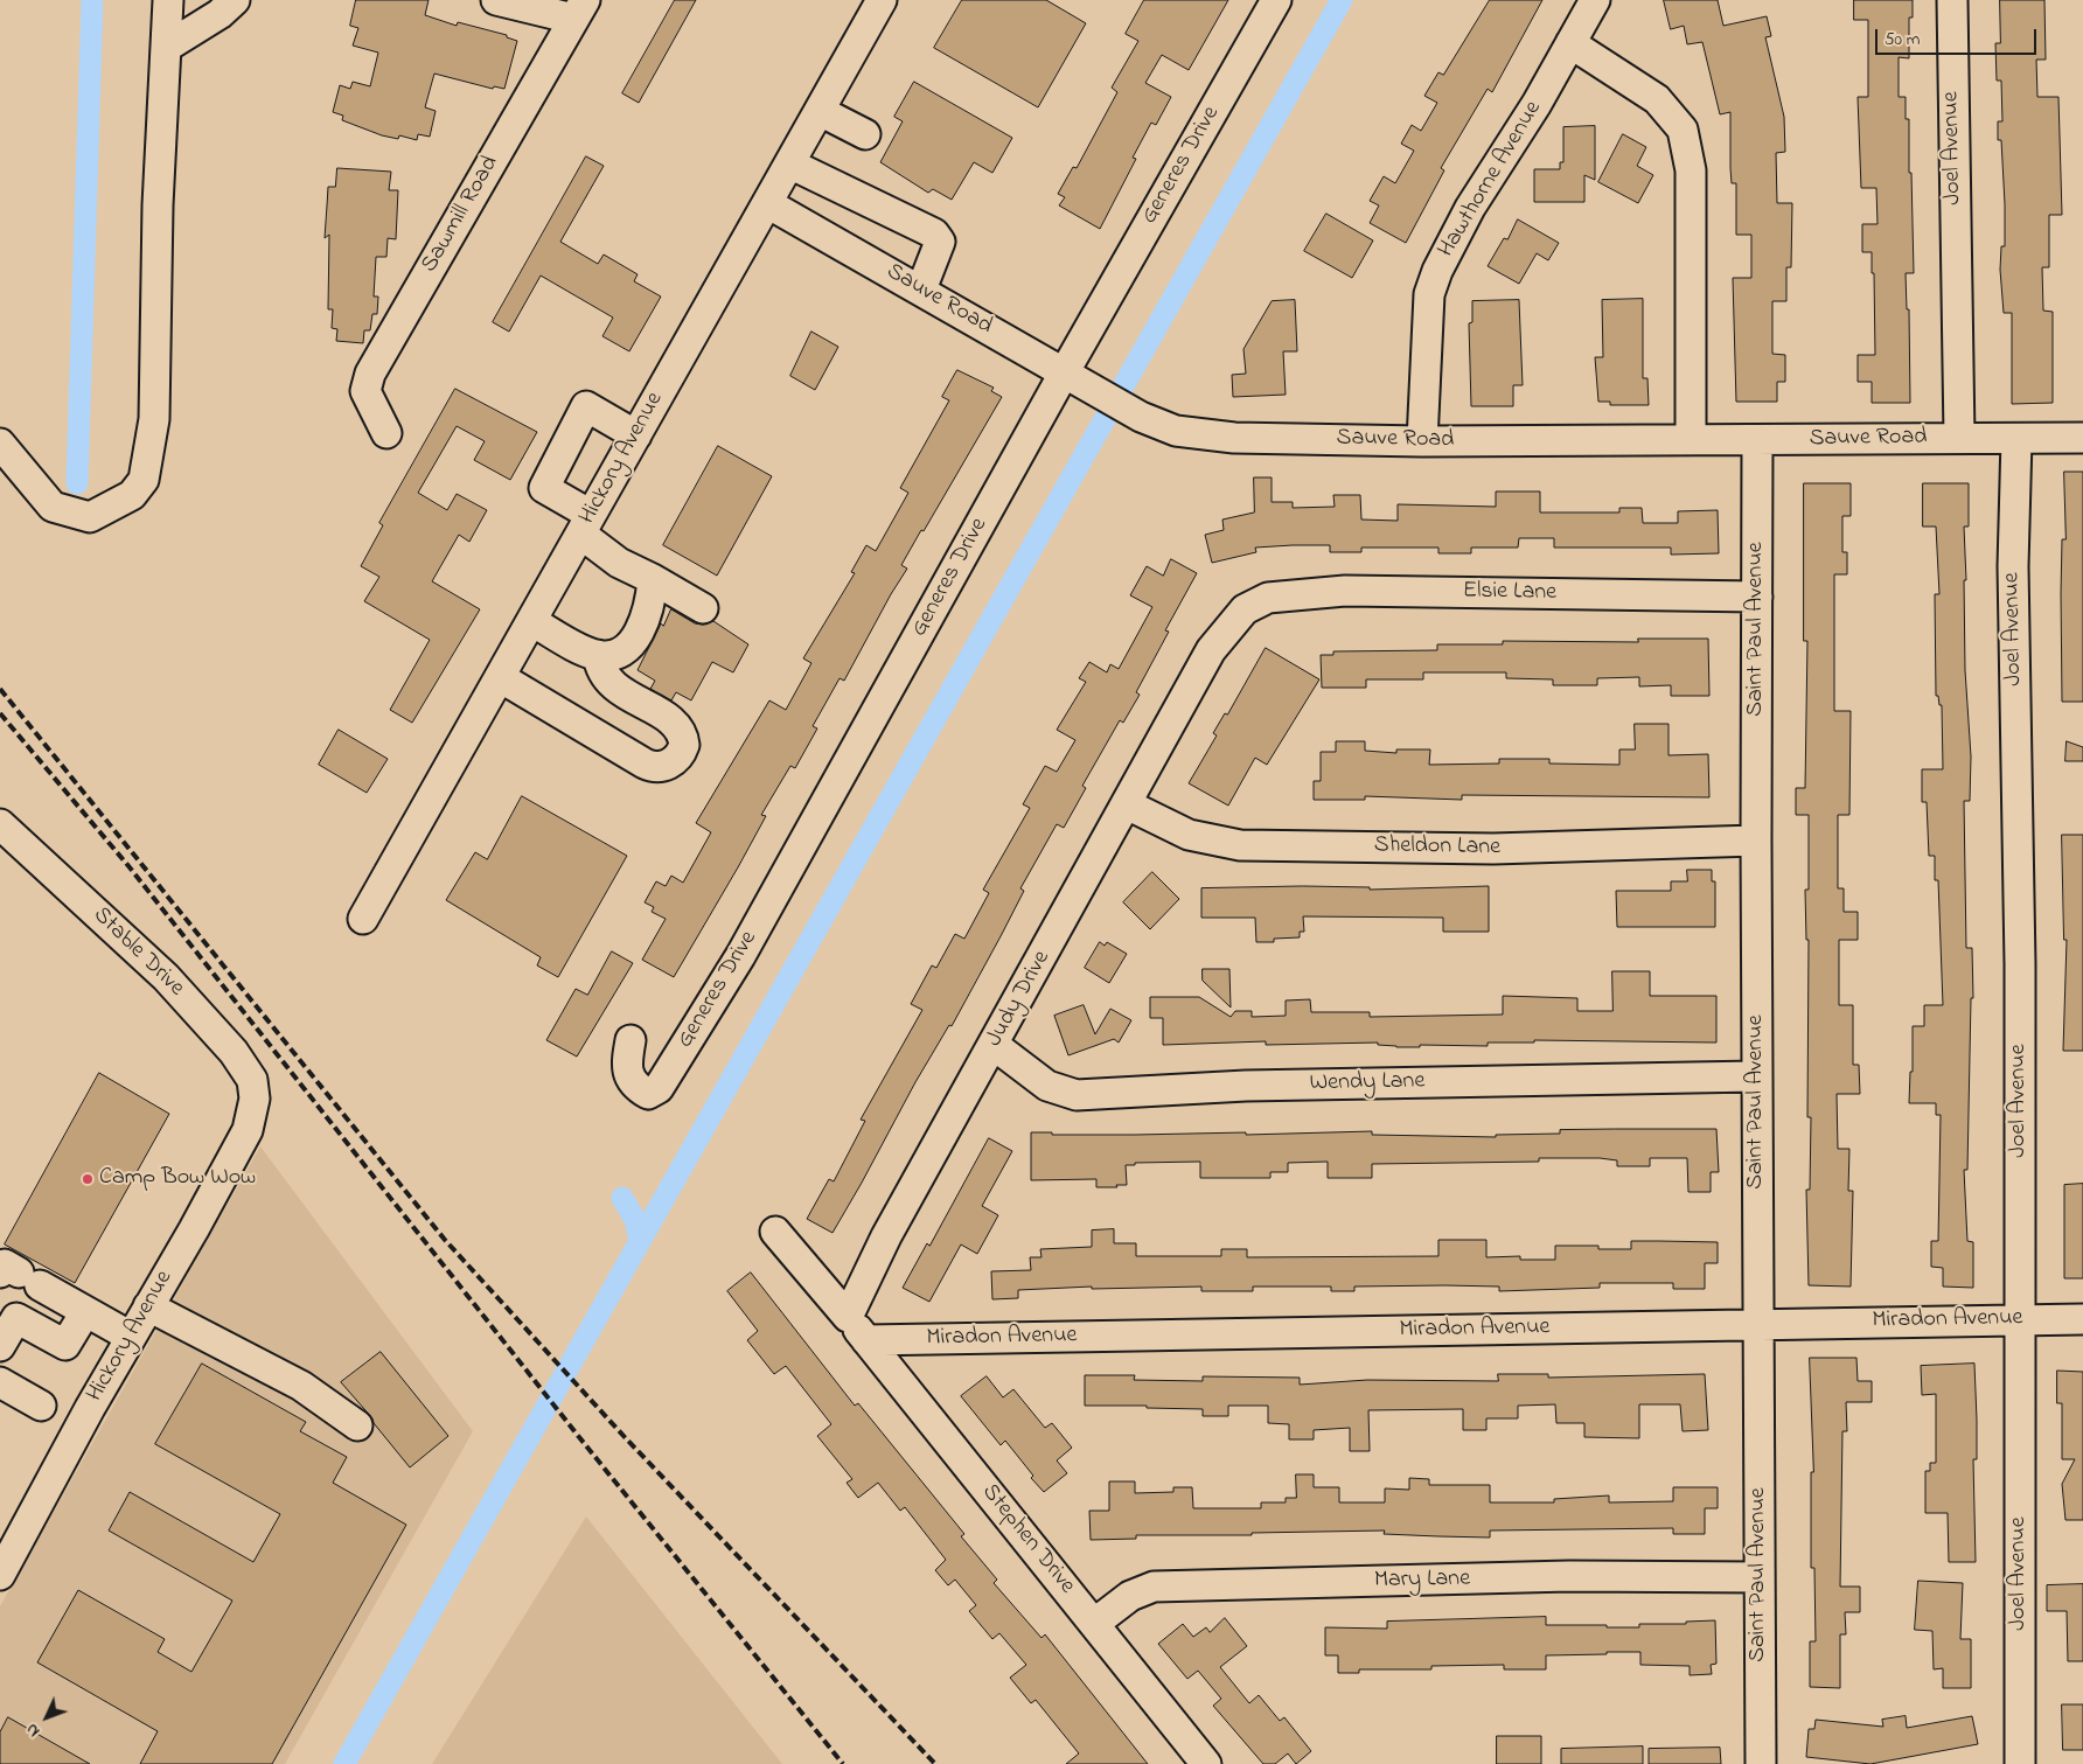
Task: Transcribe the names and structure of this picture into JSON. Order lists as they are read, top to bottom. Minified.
{"streets":{"street":["Joel Avenue","Generes Drive","Hawthorne Avenue","Sawmill Road","Sauve Road","Hickory Avenue","Elsie Lane","Saint Paul Avenue","Sheldon Lane","Stable Drive","Judy Drive","Wendy Lane","Miradon Avenue","Stephen Drive","Mary Lane"]},"crossings":[["Joel Avenue","Sauve Road"],["Joel Avenue","Miradon Avenue"],["Generes Drive","Sauve Road"],["Hawthorne Avenue","Sauve Road"],["Sauve Road","Hickory Avenue"],["Sauve Road","Saint Paul Avenue"],["Hickory Avenue","Stable Drive"],["Elsie Lane","Saint Paul Avenue"],["Elsie Lane","Judy Drive"],["Saint Paul Avenue","Sheldon Lane"],["Saint Paul Avenue","Wendy Lane"],["Saint Paul Avenue","Miradon Avenue"],["Saint Paul Avenue","Mary Lane"],["Sheldon Lane","Judy Drive"],["Judy Drive","Wendy Lane"],["Judy Drive","Stephen Drive"],["Miradon Avenue","Stephen Drive"],["Stephen Drive","Mary Lane"]],"places":["Camp Bow Wow"],"scale_bar":"50 m","north":"bottom left"}
